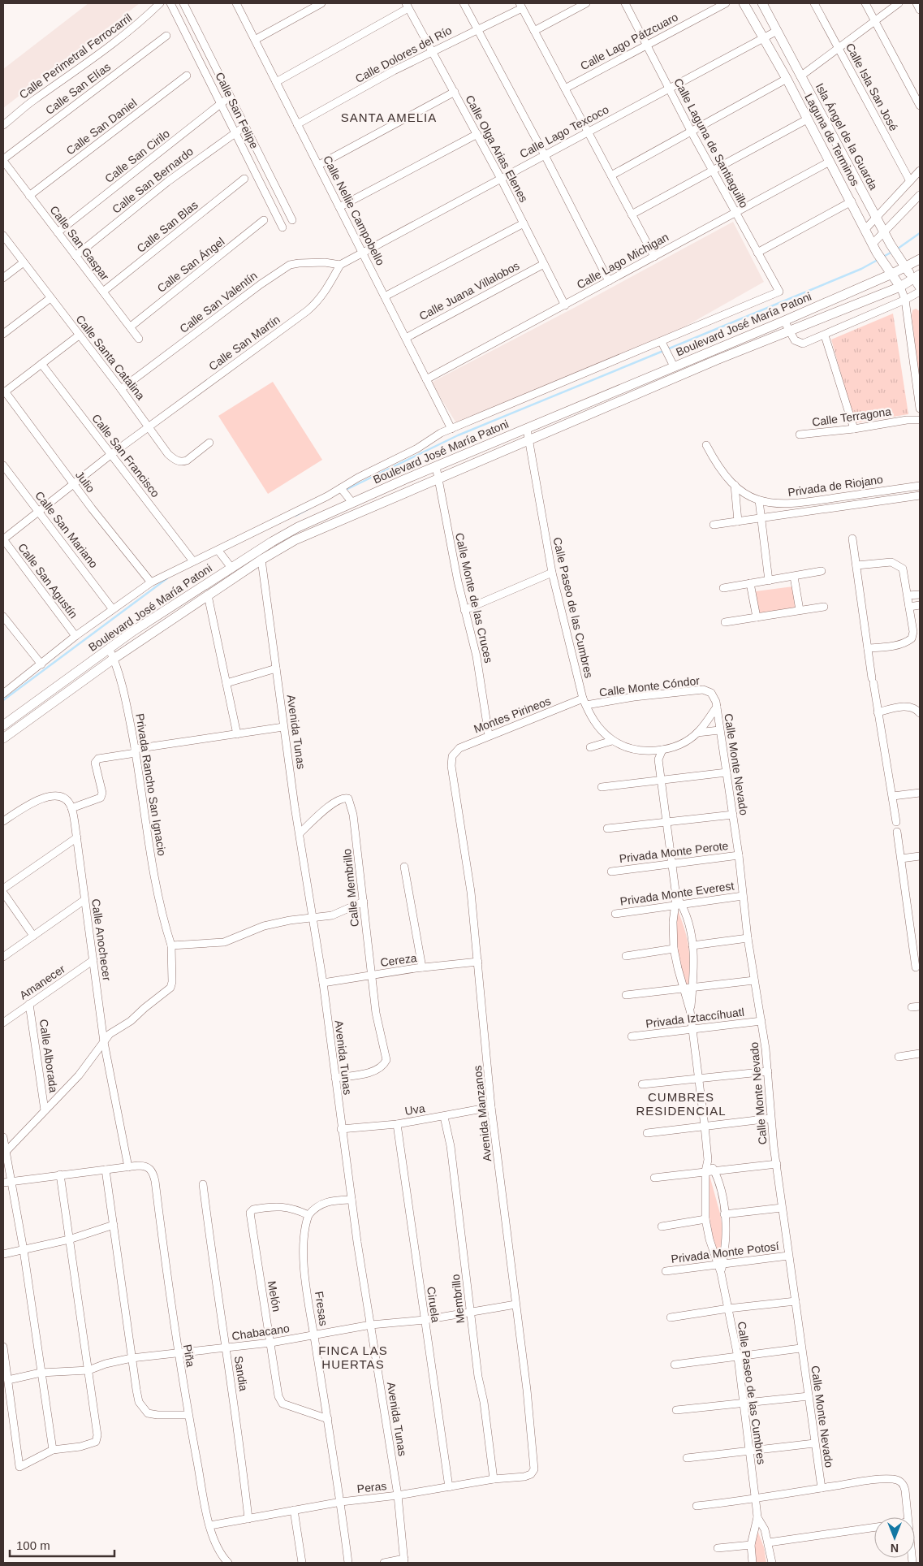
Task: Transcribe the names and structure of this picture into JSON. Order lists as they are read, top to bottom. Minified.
{"streets":{"main road":["Isla Ángel de la Guarda","Laguna de Terminos","Boulevard José María Patoni"],"street":["Calle Lago Pátzcuaro","Calle Dolores del Río","Calle Perimetral Ferrocarril","Calle Isla San José","Calle San Elías","Calle San Felipe","Calle San Daniel","Calle Lago Texcoco","Calle Laguna de Santiaguillo","Calle Olga Arias Elenes","Calle San Cirilo","Calle San Bernardo","Calle Nellie Campobello","Calle San Blas","Calle San Gaspar","Calle Lago Michigan","Calle San Ángel","Calle Juana Villalobos","Calle San Valentín","Calle San Martín","Calle Santa Catalina","Calle Terragona","Calle San Francisco","Julio","Privada de Riojano","Calle San Mariano","Calle San Agustín","Calle Monte de las Cruces","Calle Paseo de las Cumbres","Calle Monte Cóndor","Montes Pirineos","Avenida Tunas","Calle Monte Nevado","Privada Rancho San Ignacio","Privada Monte Perote","Calle Membrillo","Privada Monte Everest","Calle Anochecer","Cereza","Amanecer","Privada Iztaccíhuatl","Calle Alborada","Uva","Avenida Manzanos","Privada Monte Potosí","Melón","Membrillo","Ciruela","Fresas","Chabacano","Piña","Sandia","Peras"]},"crossings":[["Calle Lago Pátzcuaro","Calle Laguna de Santiaguillo"],["Calle Dolores del Río","Calle Olga Arias Elenes"],["Calle Dolores del Río","Calle Nellie Campobello"],["Calle San Elías","Calle San Gaspar"],["Calle San Felipe","Calle San Cirilo"],["Calle San Felipe","Calle San Bernardo"],["Calle San Daniel","Calle San Gaspar"],["Calle Lago Texcoco","Isla Ángel de la Guarda"],["Calle Lago Texcoco","Laguna de Terminos"],["Calle Lago Texcoco","Calle Laguna de Santiaguillo"],["Calle Lago Texcoco","Calle Olga Arias Elenes"],["Calle Lago Texcoco","Calle Nellie Campobello"],["Calle Lago Texcoco","Calle San Valentín"],["Calle Lago Texcoco","Calle San Martín"],["Isla Ángel de la Guarda","Boulevard José María Patoni"],["Laguna de Terminos","Calle Lago Michigan"],["Laguna de Terminos","Boulevard José María Patoni"],["Calle Laguna de Santiaguillo","Calle Lago Michigan"],["Calle Olga Arias Elenes","Calle Lago Michigan"],["Calle Olga Arias Elenes","Calle Juana Villalobos"],["Calle San Cirilo","Calle San Gaspar"],["Calle San Bernardo","Calle San Gaspar"],["Calle Nellie Campobello","Calle Lago Michigan"],["Calle Nellie Campobello","Calle Juana Villalobos"],["Calle San Blas","Calle San Gaspar"],["Calle San Gaspar","Calle San Ángel"],["Calle San Valentín","Calle San Martín"],["Calle San Valentín","Calle Santa Catalina"],["Boulevard José María Patoni","Calle Monte de las Cruces"],["Boulevard José María Patoni","Calle Paseo de las Cumbres"],["Boulevard José María Patoni","Avenida Tunas"],["Boulevard José María Patoni","Privada Rancho San Ignacio"],["Calle San Martín","Calle Santa Catalina"],["Calle Monte de las Cruces","Montes Pirineos"],["Calle Paseo de las Cumbres","Calle Monte Cóndor"],["Calle Paseo de las Cumbres","Montes Pirineos"],["Calle Paseo de las Cumbres","Calle Monte Nevado"],["Calle Paseo de las Cumbres","Privada Monte Perote"],["Calle Paseo de las Cumbres","Privada Monte Everest"],["Calle Paseo de las Cumbres","Privada Iztaccíhuatl"],["Calle Paseo de las Cumbres","Privada Monte Potosí"],["Calle Monte Cóndor","Montes Pirineos"],["Calle Monte Cóndor","Calle Monte Nevado"],["Montes Pirineos","Avenida Manzanos"],["Avenida Tunas","Calle Membrillo"],["Avenida Tunas","Cereza"],["Avenida Tunas","Uva"],["Avenida Tunas","Chabacano"],["Avenida Tunas","Peras"],["Calle Monte Nevado","Privada Monte Perote"],["Calle Monte Nevado","Privada Monte Everest"],["Calle Monte Nevado","Privada Iztaccíhuatl"],["Calle Monte Nevado","Privada Monte Potosí"],["Privada Rancho San Ignacio","Calle Anochecer"],["Privada Rancho San Ignacio","Calle Alborada"],["Calle Membrillo","Cereza"],["Calle Anochecer","Amanecer"],["Calle Anochecer","Piña"],["Cereza","Avenida Manzanos"],["Amanecer","Calle Alborada"],["Uva","Avenida Manzanos"],["Uva","Membrillo"],["Uva","Ciruela"],["Avenida Manzanos","Chabacano"],["Avenida Manzanos","Peras"],["Melón","Fresas"],["Melón","Chabacano"],["Membrillo","Chabacano"],["Membrillo","Peras"],["Ciruela","Chabacano"],["Ciruela","Peras"],["Fresas","Chabacano"],["Fresas","Peras"],["Chabacano","Piña"],["Chabacano","Sandia"],["Piña","Peras"],["Sandia","Peras"]],"districts":["SANTA AMELIA","CUMBRES RESIDENCIAL","FINCA LAS HUERTAS"],"scale_bar":"100 m","north":"bottom"}
